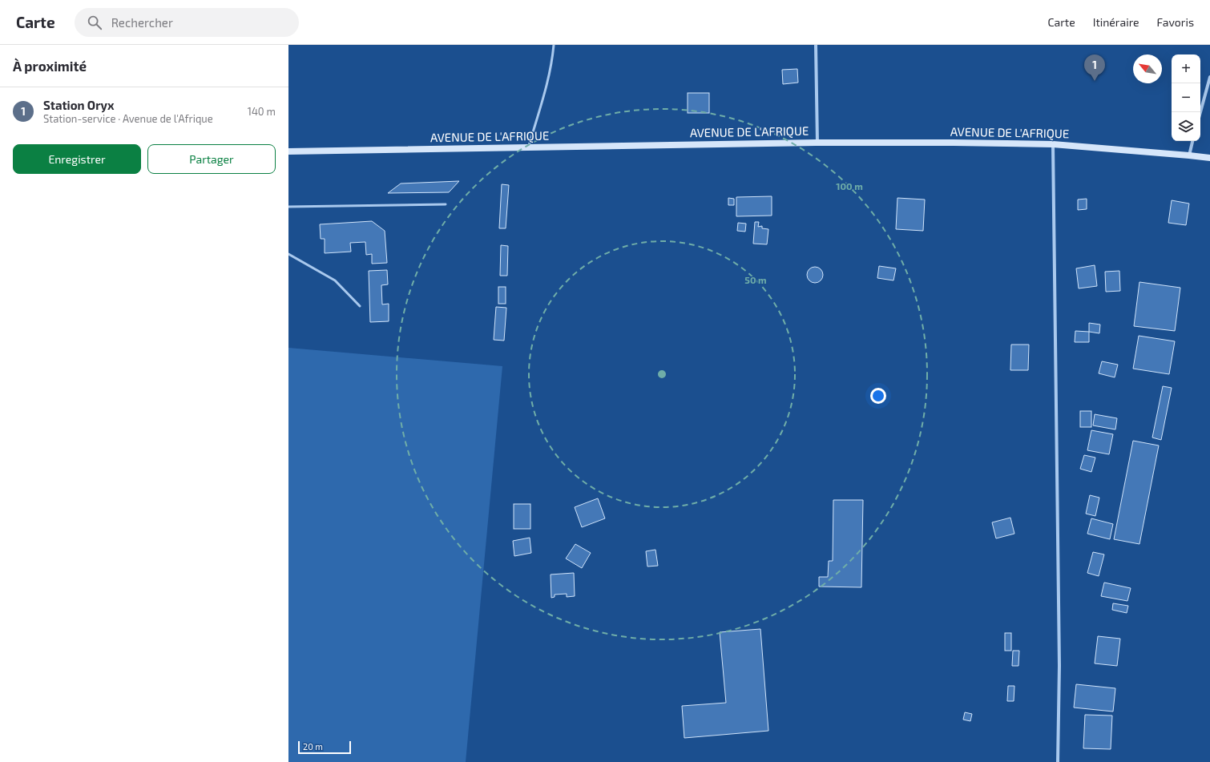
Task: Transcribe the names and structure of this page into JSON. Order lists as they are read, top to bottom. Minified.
{"streets":{"main road":["AVENUE DE L'AFRIQUE"]},"scale_bar":"20 m","north":"top left","page":{"header":"Carte","search":"Rechercher","nav":["Carte","Itinéraire","Favoris"],"heading":"À proximité","map_buttons":["+","−"],"pins":"1","list":[{"mark":"1","name":"Station Oryx","note":"Station-service · Avenue de l'Afrique","value":"140 m"}],"buttons":["Enregistrer","Partager"],"scale":"20 m"},"rings":["100 m","50 m"]}
